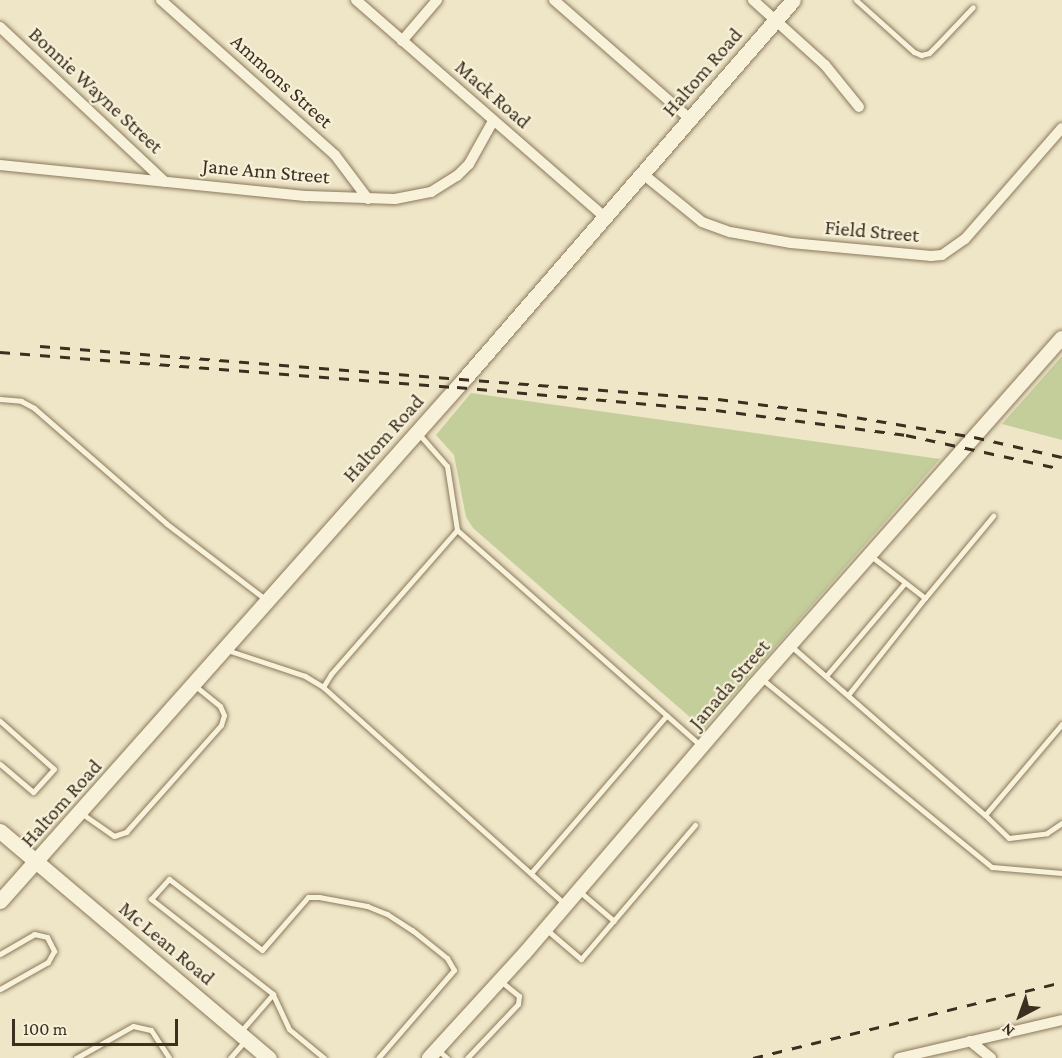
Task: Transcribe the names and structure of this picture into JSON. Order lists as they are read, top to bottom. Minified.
{"streets":{"main road":["Haltom Road","Mc Lean Road"],"street":["Ammons Street","Bonnie Wayne Street","Mack Road","Jane Ann Street","Field Street","Janada Street"]},"crossings":[["Haltom Road","Mack Road"],["Haltom Road","Field Street"],["Haltom Road","Mc Lean Road"],["Ammons Street","Jane Ann Street"],["Bonnie Wayne Street","Jane Ann Street"],["Mack Road","Jane Ann Street"]],"scale_bar":"100 m","north":"bottom left"}
